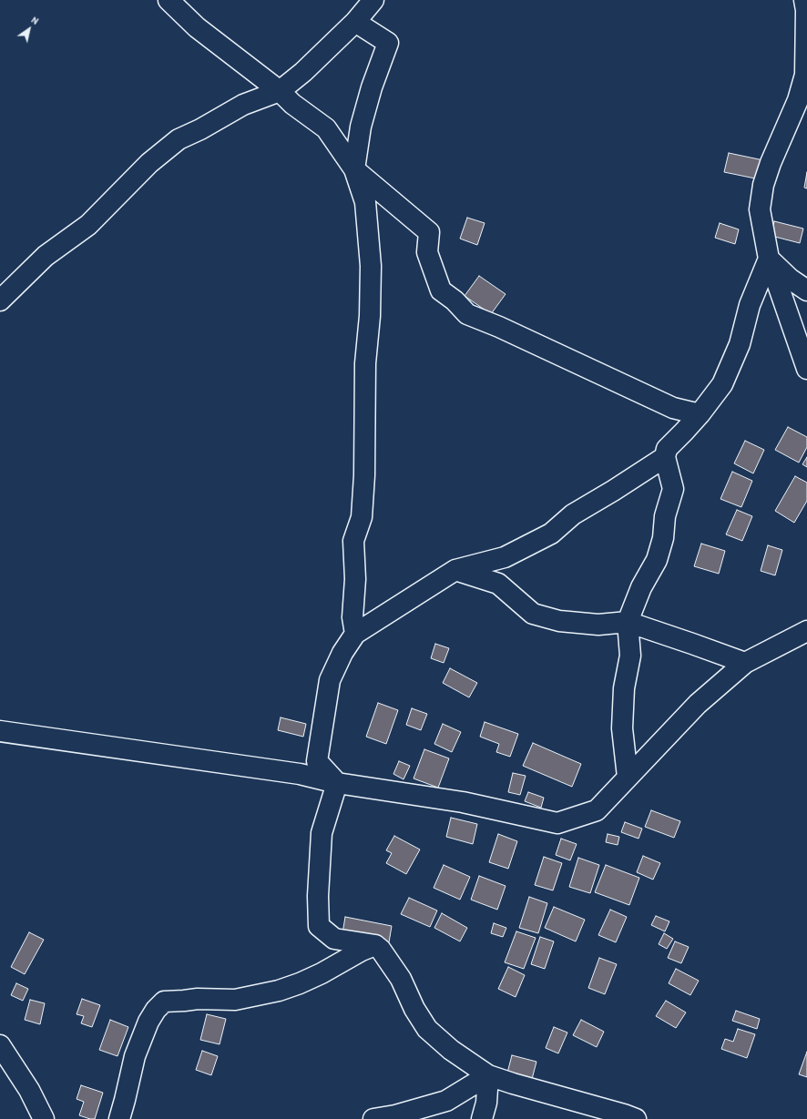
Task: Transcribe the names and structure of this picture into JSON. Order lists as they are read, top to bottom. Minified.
{"north":"top right"}
